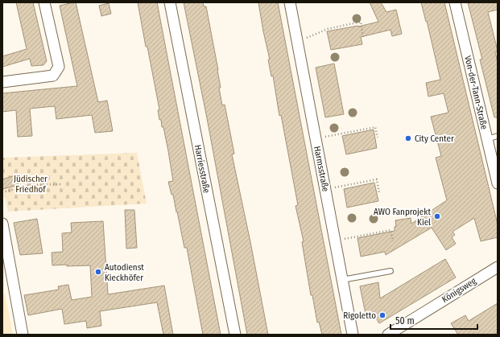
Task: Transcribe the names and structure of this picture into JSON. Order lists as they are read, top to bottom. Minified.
{"streets":{"street":["Von-der-Tann-Straße","Harriesstraße","Harmsstraße","Königsweg"]},"parks":["Jüdischer Friedhof"],"places":["City Center","AWO Fanprojekt Kiel","Autodienst Kieckhöfer","Rigoletto"],"scale_bar":"50 m"}
